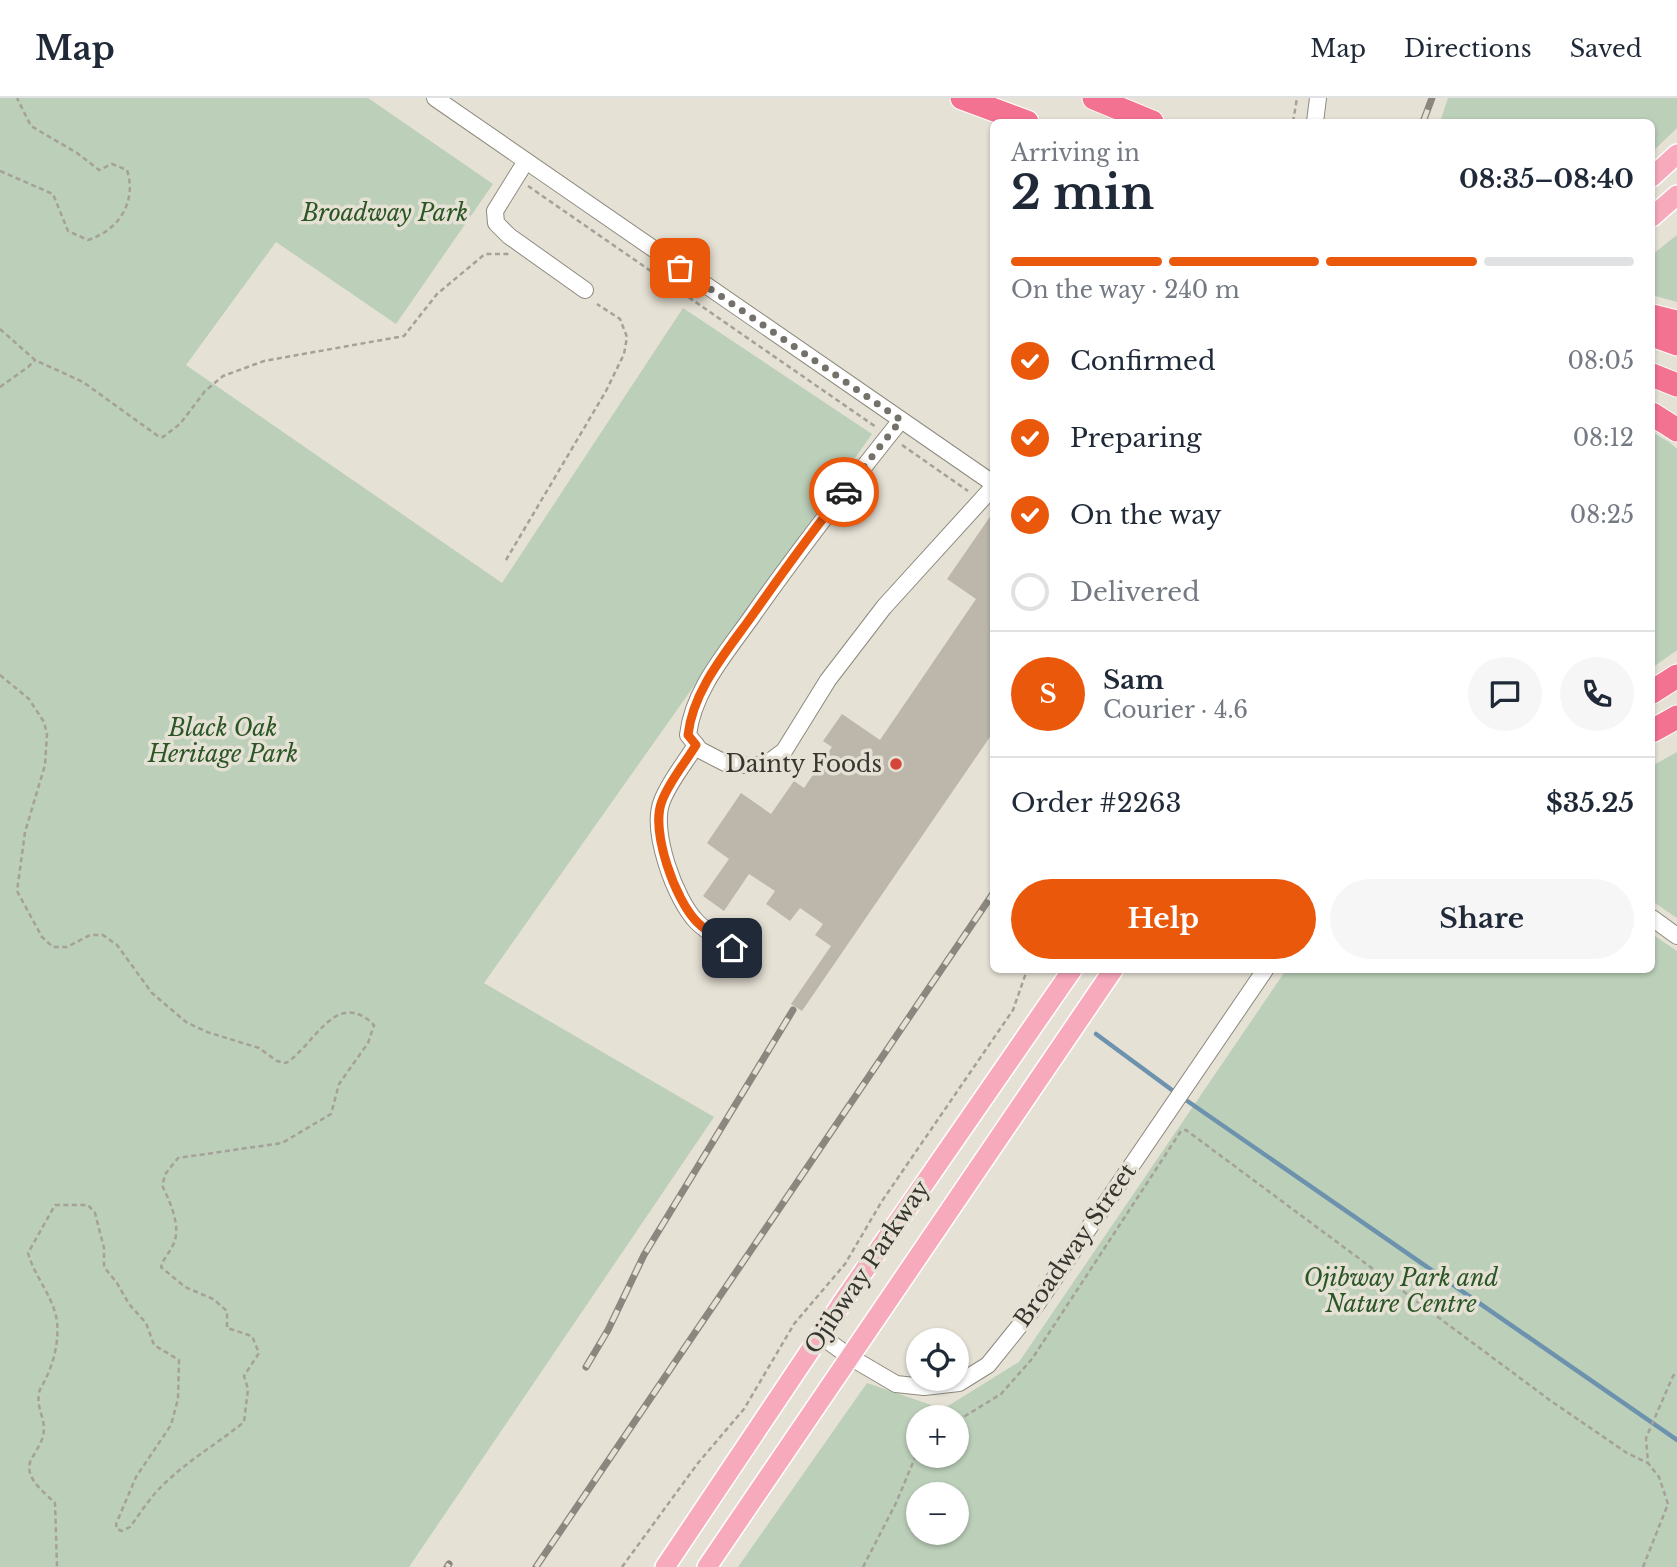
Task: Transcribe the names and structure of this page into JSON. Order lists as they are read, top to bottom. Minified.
{"streets":{"main road":["Ojibway Parkway"],"street":["Broadway Street"]},"crossings":[["Broadway Street","Ojibway Parkway"]],"parks":["Broadway Park","Black Oak Heritage Park","Ojibway Park and Nature Centre"],"places":["Dainty Foods"],"page":{"header":"Map","nav":["Map","Directions","Saved"],"heading":["2 min","Arriving in","08:35–08:40"],"panel":["Sam","Courier · 4.6","Order #2263","$35.25"],"bar":"On the way · 240 m","list":[["Confirmed","08:05"],["Preparing","08:12"],["On the way","08:25"],"Delivered"],"round":"S","buttons":["Help","Share"],"map_buttons":["+","−"]}}
